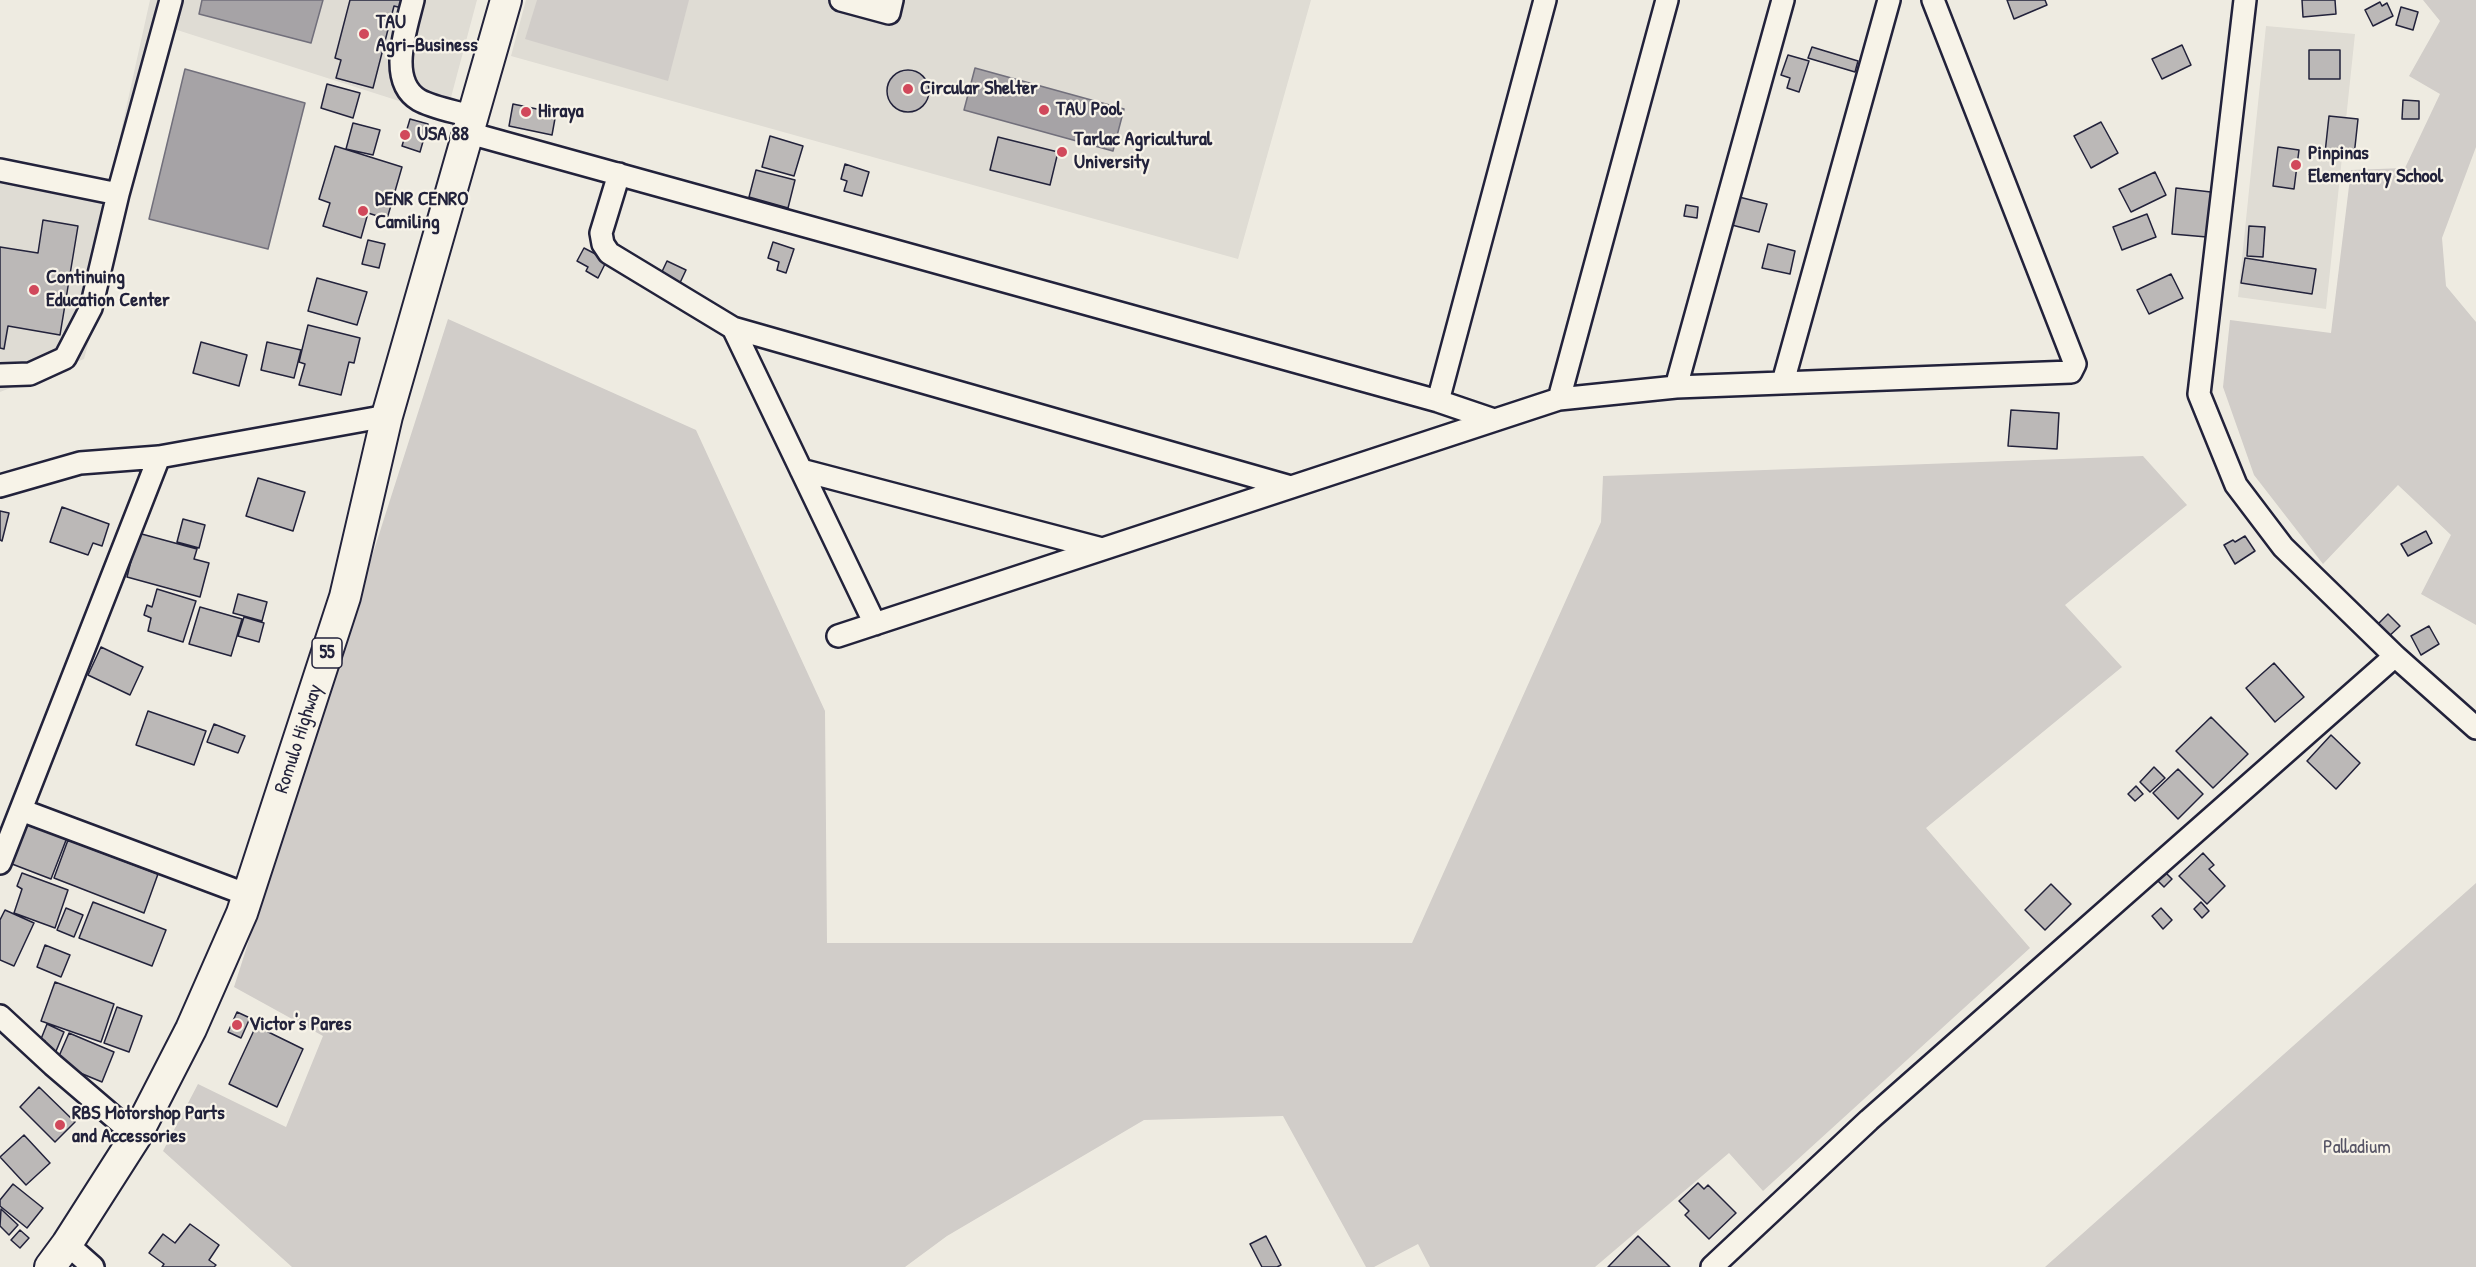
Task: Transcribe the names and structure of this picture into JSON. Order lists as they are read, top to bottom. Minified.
{"streets":{"highway":["55","Romulo Highway"]},"parks":["Palladium"],"places":["TAU Agri-Business","Circular Shelter","TAU Pool","Hiraya","USA 88","Tarlac Agricultural University","Pinpinas Elementary School","DENR CENRO Camiling","Continuing Education Center","Victor's Pares","RBS Motorshop Parts and Accessories"]}
